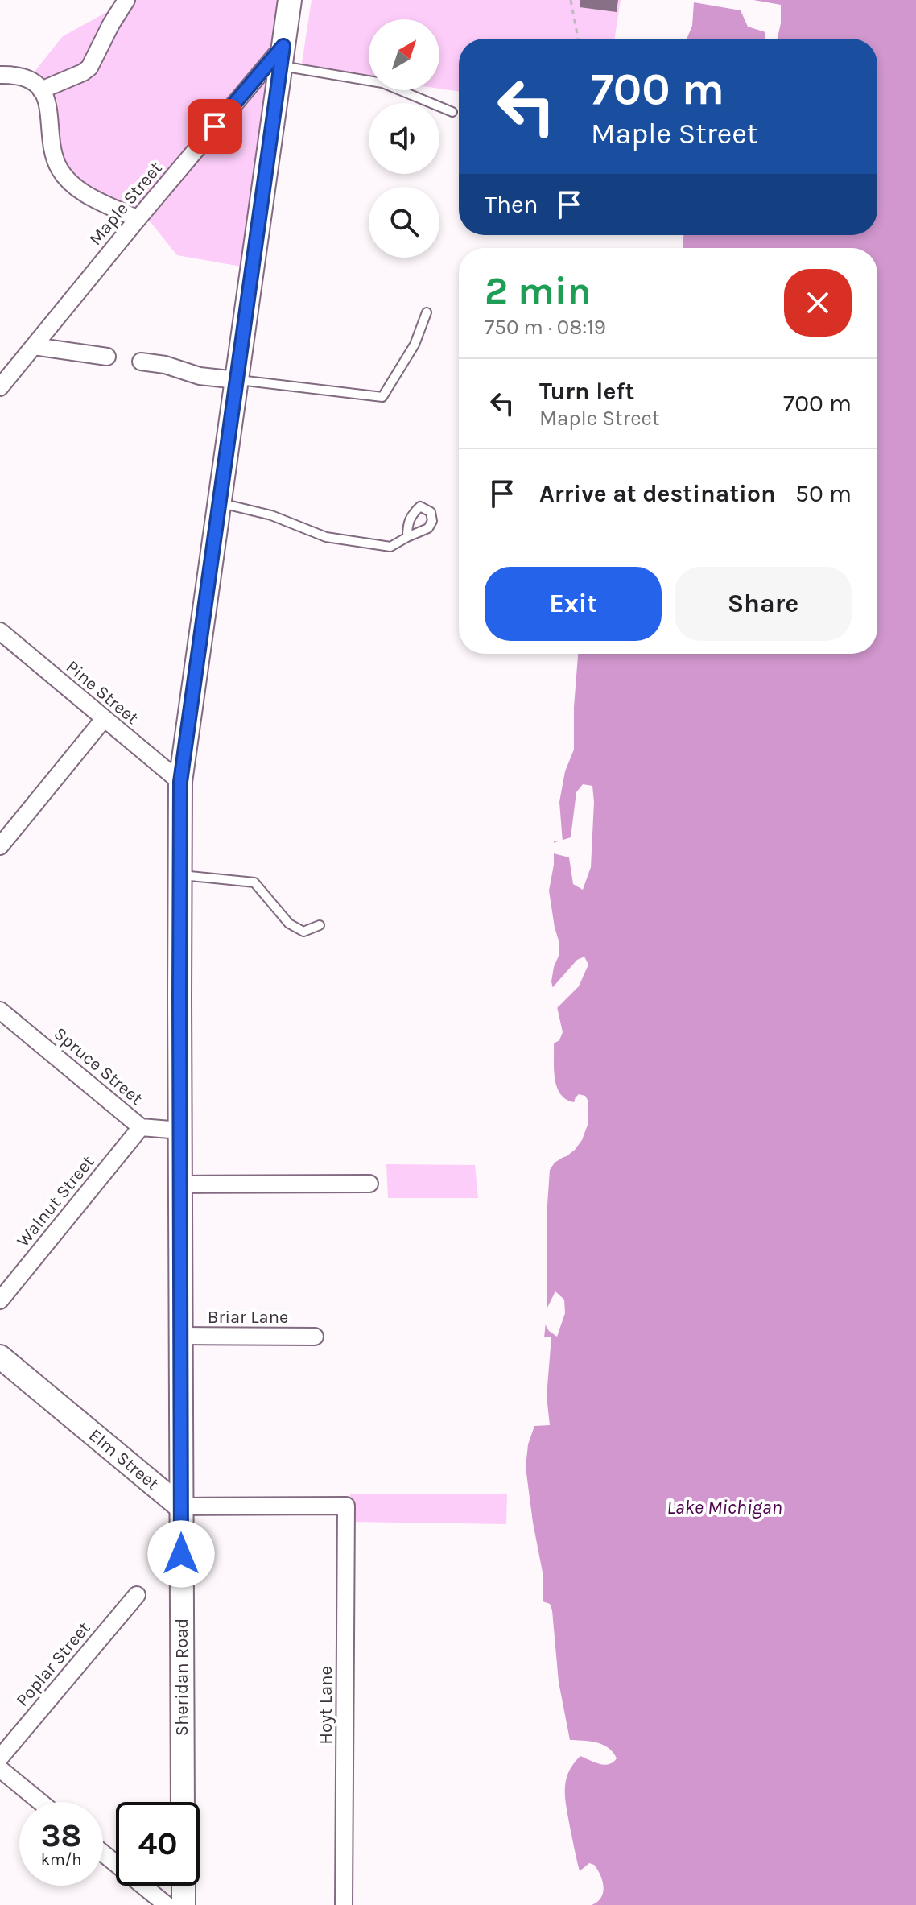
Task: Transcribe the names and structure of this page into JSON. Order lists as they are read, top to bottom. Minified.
{"streets":{"street":["Maple Street","Pine Street","Spruce Street","Walnut Street","Briar Lane","Elm Street","Poplar Street","Sheridan Road","Hoyt Lane"]},"crossings":[["Maple Street","Sheridan Road"],["Pine Street","Sheridan Road"],["Spruce Street","Walnut Street"],["Spruce Street","Sheridan Road"],["Briar Lane","Sheridan Road"],["Elm Street","Sheridan Road"],["Elm Street","Hoyt Lane"],["Sheridan Road","Hoyt Lane"]],"water":["Lake Michigan"],"north":"top right","page":{"turn":["700 m","Maple Street"],"then":"Then","heading":["2 min","750 m · 08:19"],"list":[{"name":"Turn left","note":"Maple Street","value":"700 m"},{"name":"Arrive at destination","value":"50 m"}],"buttons":["Exit","Share"],"speed":"38 km/h","limit":"40"}}
